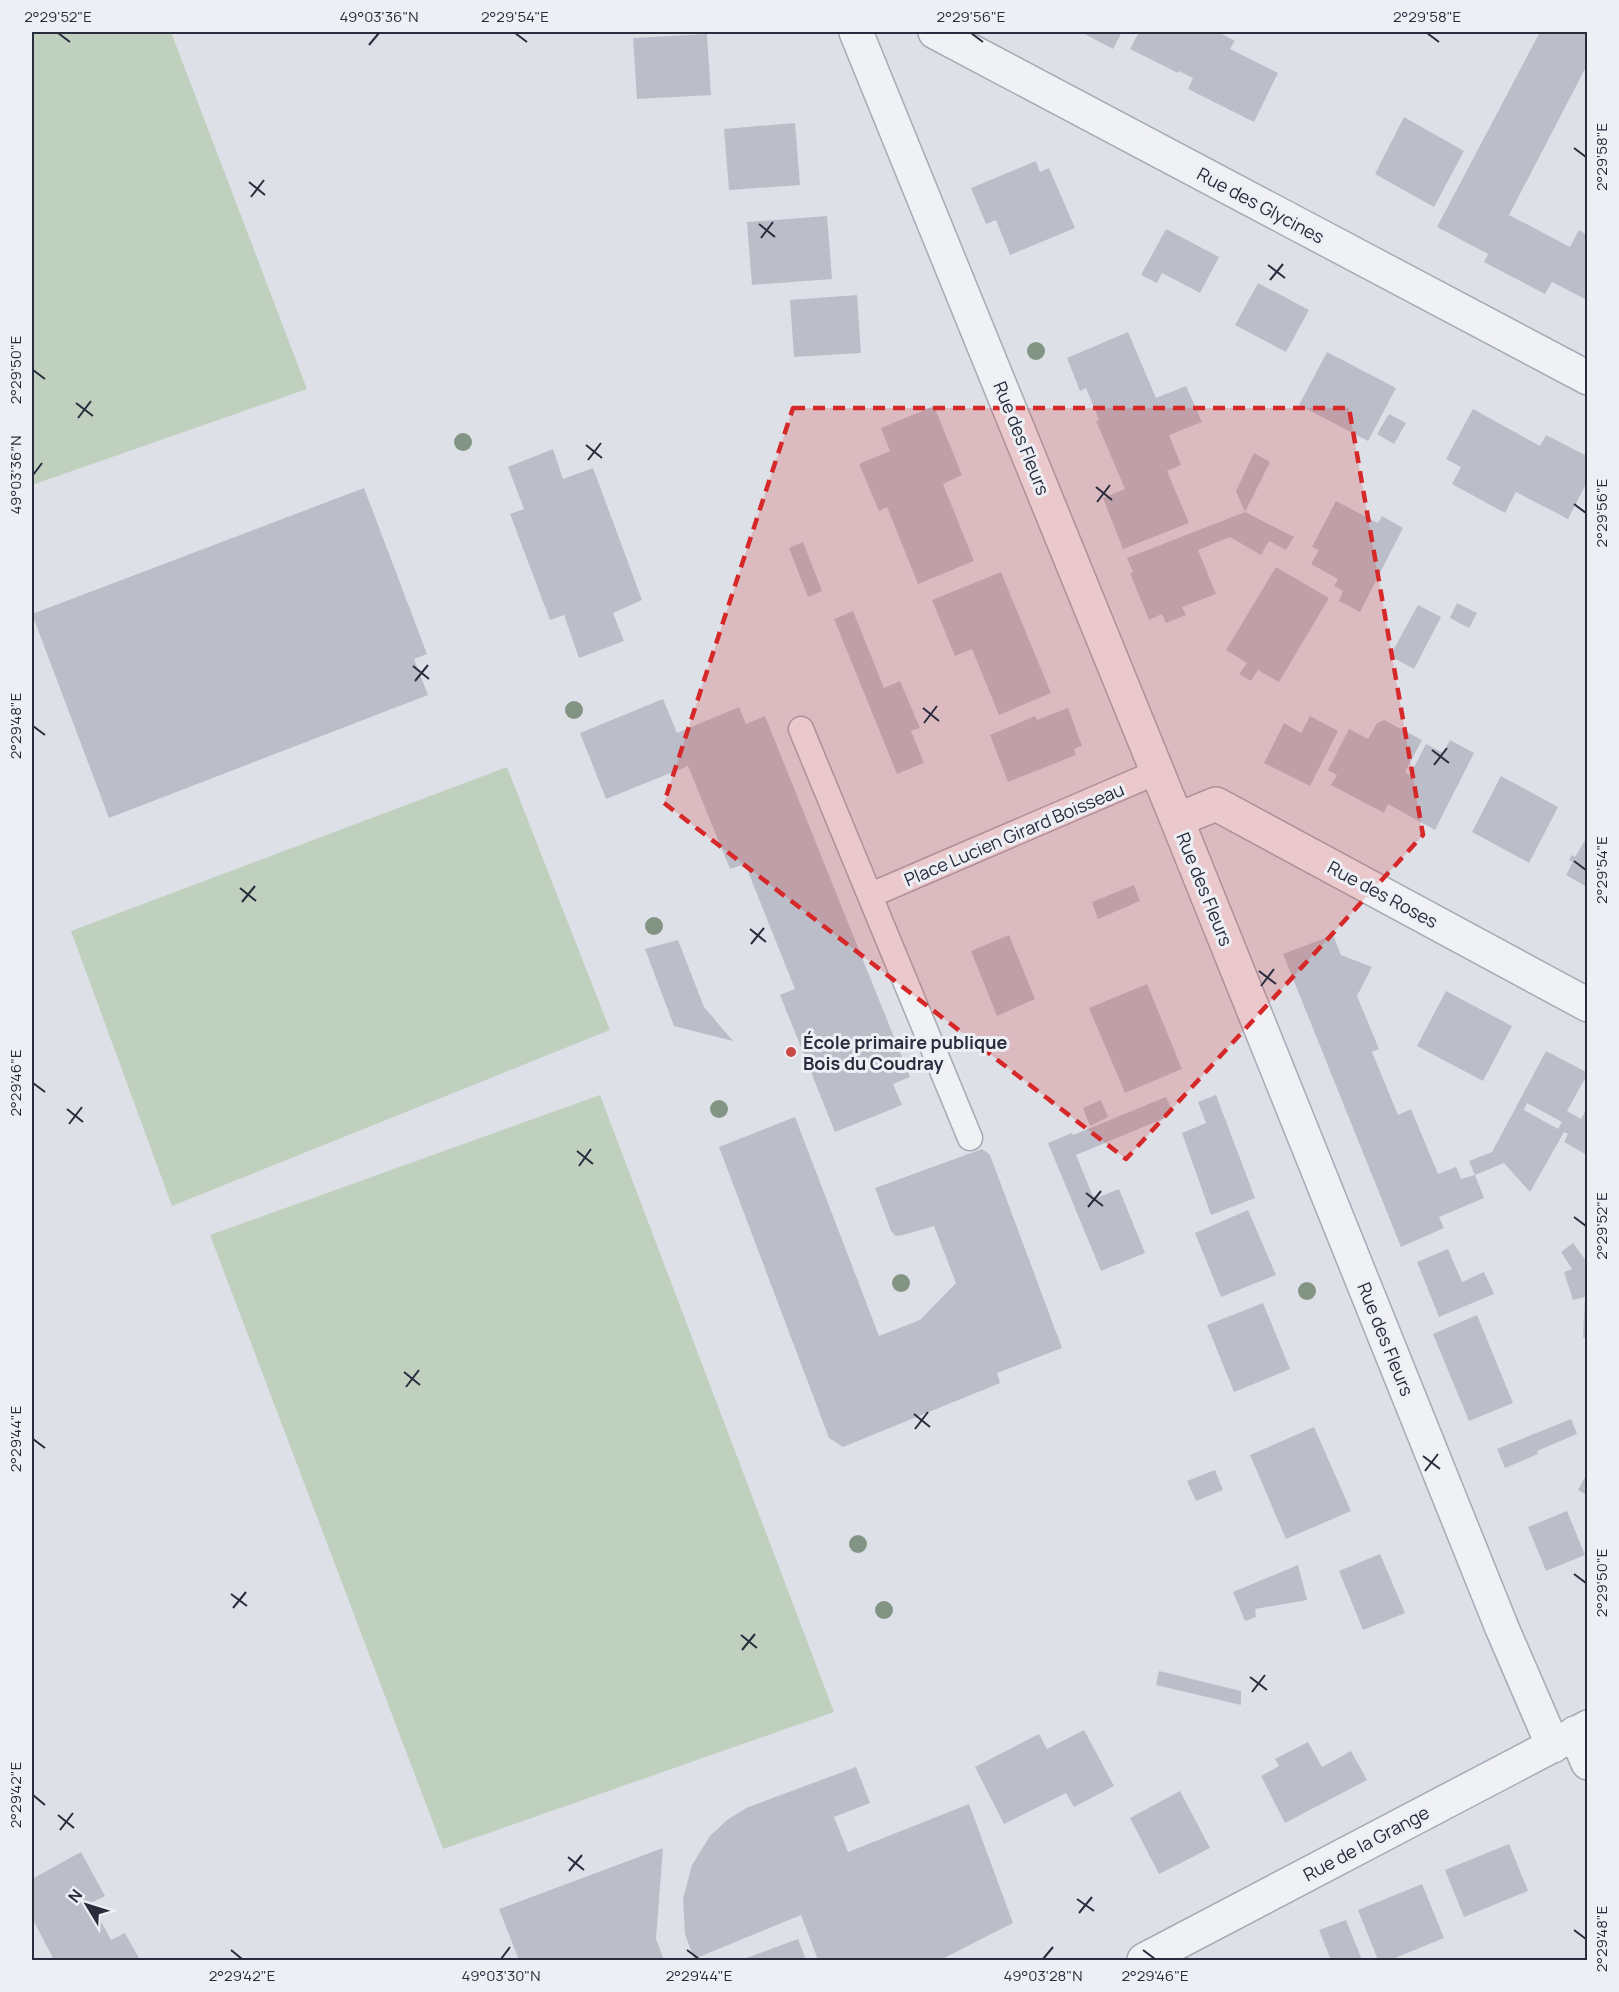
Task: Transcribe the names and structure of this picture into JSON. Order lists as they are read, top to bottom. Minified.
{"streets":{"street":["Rue des Glycines","Rue des Fleurs","Rue des Roses","Rue de la Grange"],"lane":["Place Lucien Girard Boisseau"]},"crossings":[["Rue des Fleurs","Place Lucien Girard Boisseau"],["Rue des Fleurs","Rue des Roses"],["Rue des Fleurs","Rue de la Grange"]],"places":["École primaire publique Bois du Coudray"],"north":"top left","coordinates":["2°29'52\"E","49°03'36\"N","2°29'54\"E","2°29'56\"E","2°29'58\"E","2°29'50\"E","2°29'48\"E","2°29'46\"E","2°29'44\"E","2°29'42\"E","49°03'30\"N","49°03'28\"N"]}
